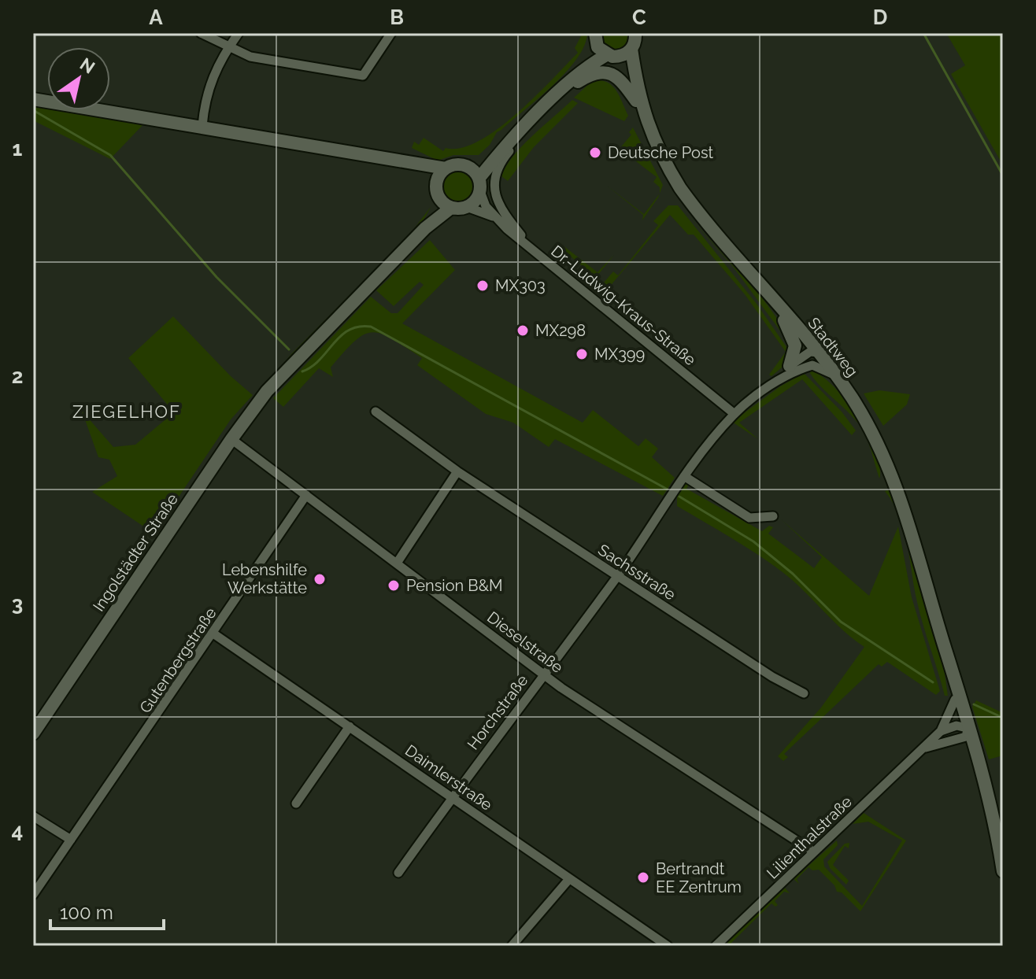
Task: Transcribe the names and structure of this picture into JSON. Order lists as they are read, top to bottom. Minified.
{"streets":{"main road":["Stadtweg","Ingolstädter Straße"],"street":["Dr.-Ludwig-Kraus-Straße","Sachsstraße","Dieselstraße","Gutenbergstraße","Horchstraße","Daimlerstraße","Lilienthalstraße"]},"crossings":[["Dr.-Ludwig-Kraus-Straße","Horchstraße"],["Stadtweg","Horchstraße"],["Stadtweg","Lilienthalstraße"],["Ingolstädter Straße","Dieselstraße"],["Sachsstraße","Horchstraße"],["Dieselstraße","Gutenbergstraße"],["Dieselstraße","Horchstraße"],["Dieselstraße","Lilienthalstraße"],["Gutenbergstraße","Daimlerstraße"],["Horchstraße","Daimlerstraße"]],"districts":["ZIEGELHOF"],"places":["Deutsche Post","MX303","MX298","MX399","Lebenshilfe Werkstätte","Pension B&M","Bertrandt EE Zentrum"],"scale_bar":"100 m","north":"top right","grid":{"columns":["A","B","C","D"],"rows":["1","2","3","4"]}}
